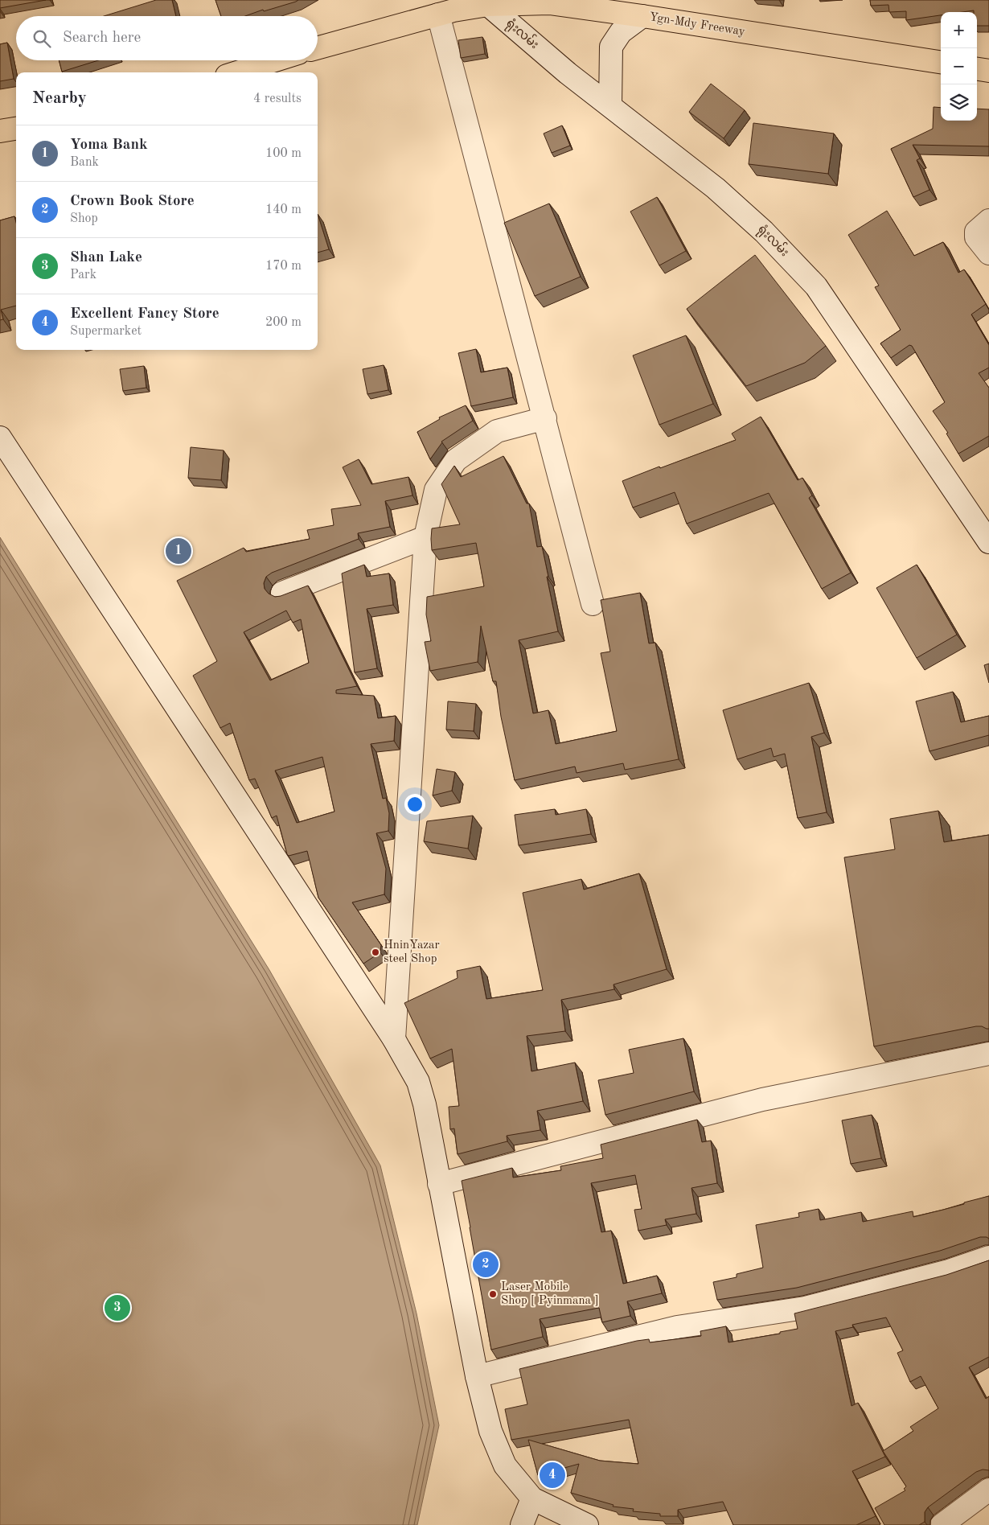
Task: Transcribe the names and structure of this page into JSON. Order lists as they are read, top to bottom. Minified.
{"streets":{"main road":["Ygn-Mdy Freeway"],"street":["ရုံးလမ်း"]},"crossings":[["Ygn-Mdy Freeway","ရုံးလမ်း"]],"places":["HninYazar steel Shop","Laser Mobile Shop [ Pyinmana ]"],"page":{"map_buttons":["+","−"],"search":"Search here","heading":["Nearby","4 results"],"list":[{"mark":"1","name":"Yoma Bank","note":"Bank","value":"100 m"},{"mark":"2","name":"Crown Book Store","note":"Shop","value":"140 m"},{"mark":"3","name":"Shan Lake","note":"Park","value":"170 m"},{"mark":"4","name":"Excellent Fancy Store","note":"Supermarket","value":"200 m"}],"pins":["1","2","3","4"]}}
